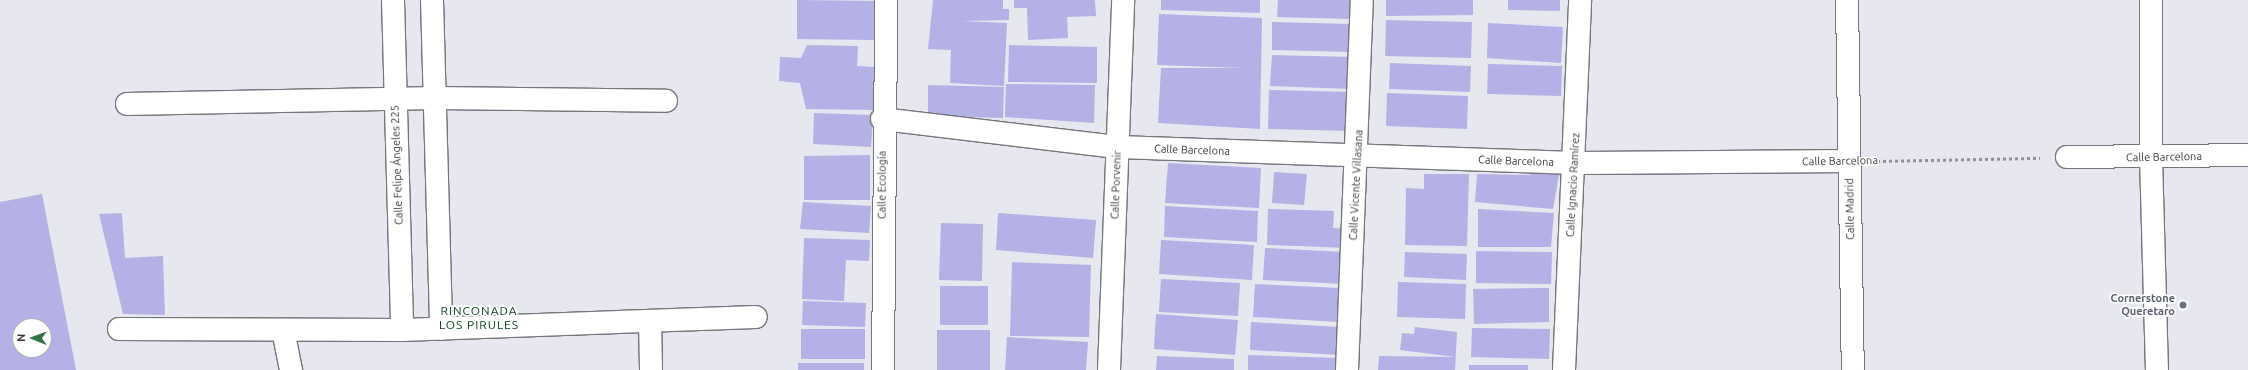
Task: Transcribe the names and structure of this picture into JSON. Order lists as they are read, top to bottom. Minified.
{"streets":{"street":["Calle Barcelona","Calle Felipe Ángeles 225","Calle Ecología","Calle Porvenir","Calle Vicente Villasana","Calle Ignacio Ramírez","Calle Madrid"]},"crossings":[["Calle Barcelona","Calle Ecología"],["Calle Barcelona","Calle Porvenir"],["Calle Barcelona","Calle Vicente Villasana"],["Calle Barcelona","Calle Ignacio Ramírez"],["Calle Barcelona","Calle Madrid"]],"districts":["RINCONADA LOS PIRULES"],"places":["Cornerstone Queretaro"],"north":"left"}
